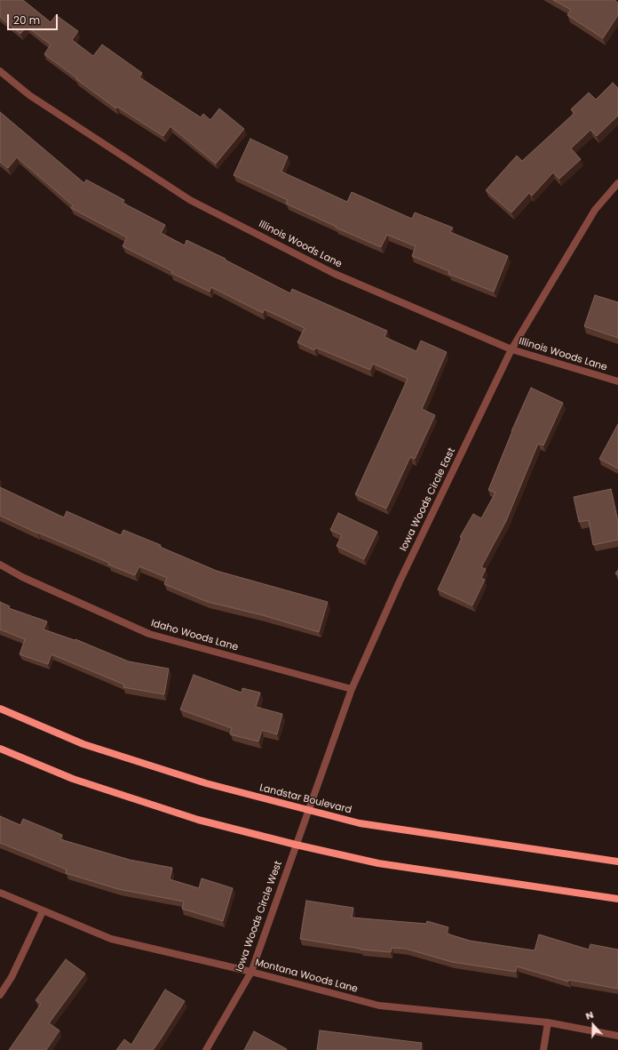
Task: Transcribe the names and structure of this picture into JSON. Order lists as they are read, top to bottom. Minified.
{"streets":{"street":["Illinois Woods Lane","Iowa Woods Circle East","Idaho Woods Lane","Landstar Boulevard","Iowa Woods Circle West","Montana Woods Lane"]},"crossings":[["Illinois Woods Lane","Iowa Woods Circle East"],["Iowa Woods Circle East","Idaho Woods Lane"],["Iowa Woods Circle East","Landstar Boulevard"],["Iowa Woods Circle East","Iowa Woods Circle West"],["Iowa Woods Circle West","Montana Woods Lane"]],"scale_bar":"20 m","north":"top"}
